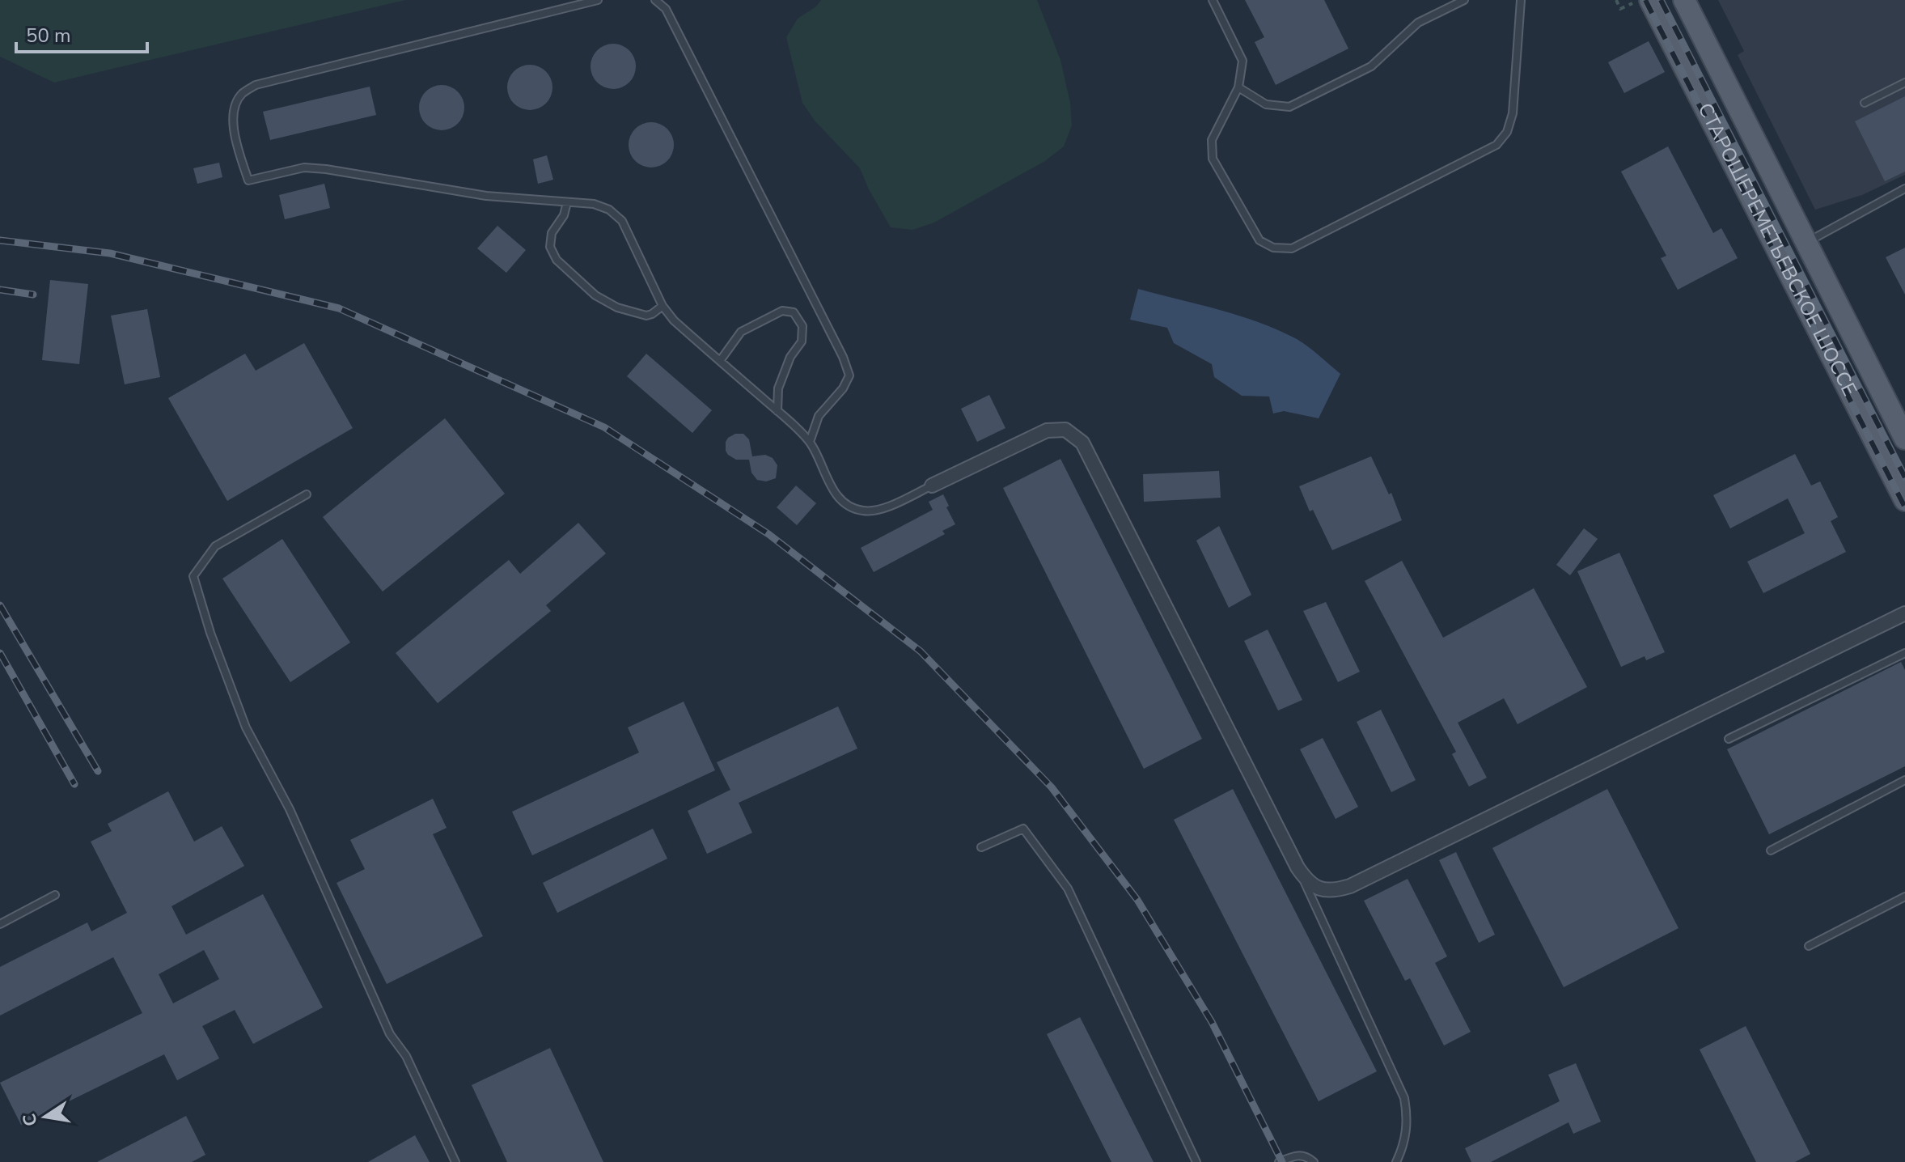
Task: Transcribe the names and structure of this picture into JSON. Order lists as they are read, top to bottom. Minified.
{"streets":{"main road":["СТАРОШЕРЕМЕТЬЕВСКОЕ ШОССЕ"]},"scale_bar":"50 m","north":"left"}
